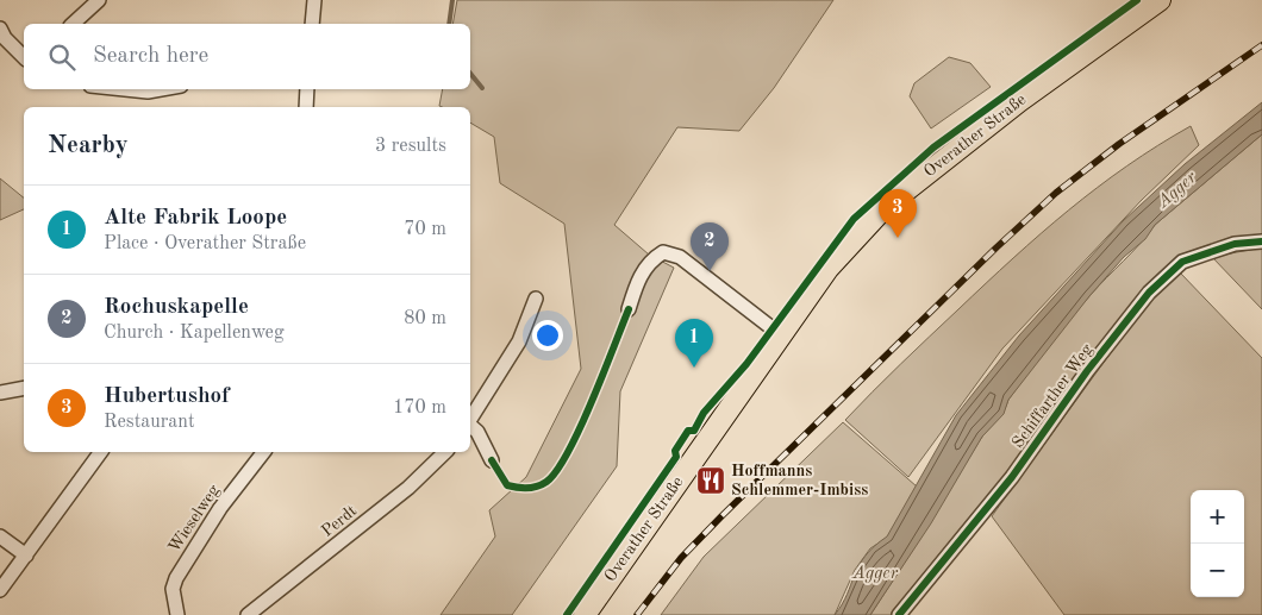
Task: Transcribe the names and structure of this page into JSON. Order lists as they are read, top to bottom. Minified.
{"streets":{"main road":["Overather Straße"],"street":["Schiffarther Weg","Wieselweg","Perdt"]},"water":["Agger"],"places":{"restaurant":["Hoffmanns Schlemmer-Imbiss"]},"page":{"search":"Search here","heading":["Nearby","3 results"],"list":[{"mark":"1","name":"Alte Fabrik Loope","note":"Place · Overather Straße","value":"70 m"},{"mark":"2","name":"Rochuskapelle","note":"Church · Kapellenweg","value":"80 m"},{"mark":"3","name":"Hubertushof","note":"Restaurant","value":"170 m"}],"pins":["3","2","1"],"map_buttons":["+","−"]}}
